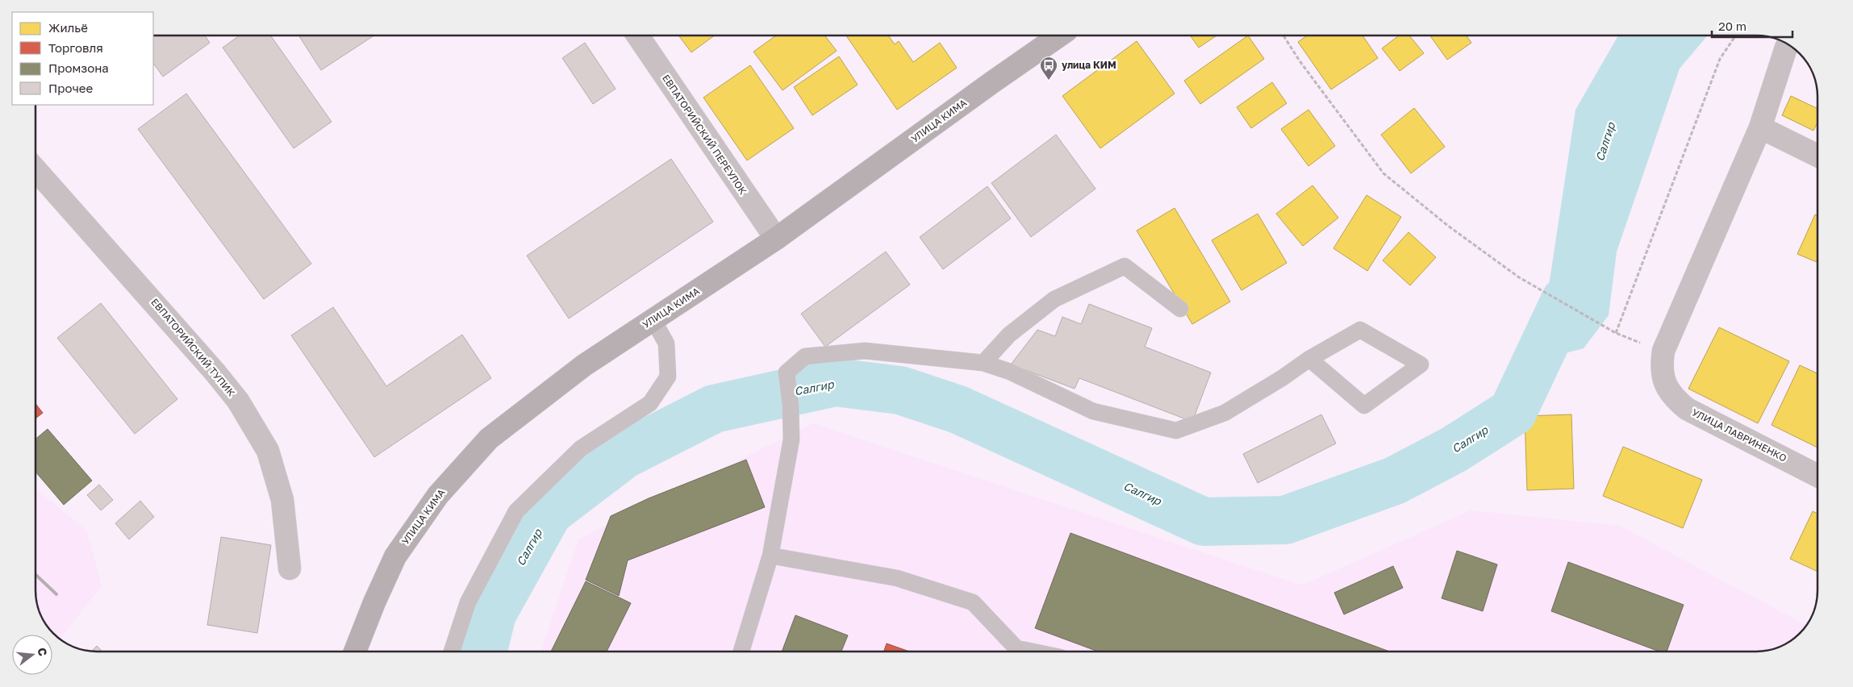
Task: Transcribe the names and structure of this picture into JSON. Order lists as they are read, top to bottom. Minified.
{"streets":{"main road":["УЛИЦА КИМА"],"street":["ЕВПАТОРИЙСКИЙ ПЕРЕУЛОК","ЕВПАТОРИЙСКИЙ ТУПИК","УЛИЦА ЛАВРИНЕНКО"]},"crossings":[["УЛИЦА КИМА","ЕВПАТОРИЙСКИЙ ПЕРЕУЛОК"]],"water":["Салгир"],"places":{"bus stop":["улица КИМ"]},"legend":["Жильё","Торговля","Промзона","Прочее"],"scale_bar":"20 m","north":"right"}
